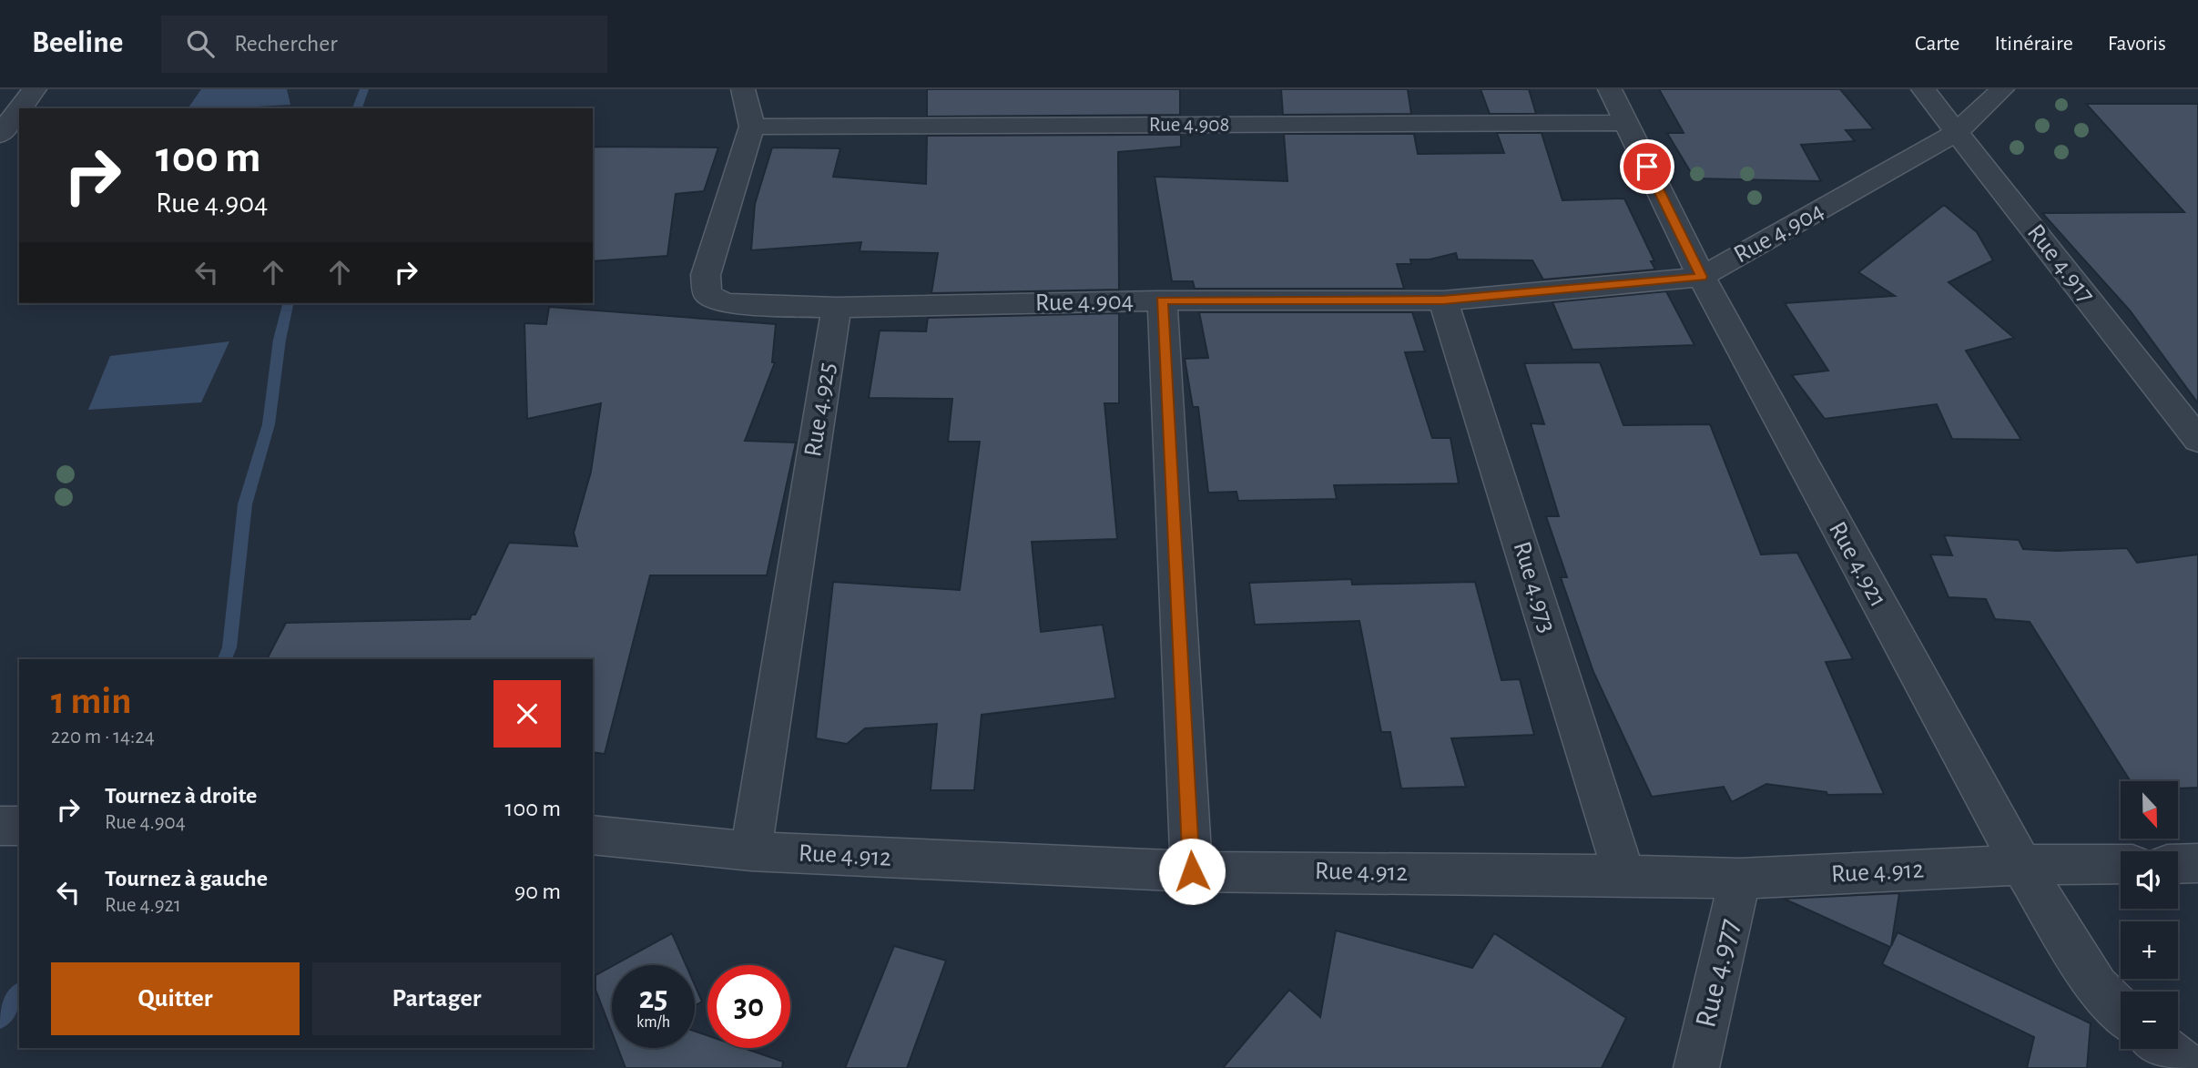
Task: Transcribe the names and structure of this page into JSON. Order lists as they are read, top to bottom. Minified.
{"streets":{"street":["Rue 4.908","Rue 4.904","Rue 4.917","Rue 4.925","Rue 4.921","Rue 4.973","Rue 4.912","Rue 4.977"]},"crossings":[["Rue 4.908","Rue 4.921"],["Rue 4.904","Rue 4.917"],["Rue 4.904","Rue 4.925"],["Rue 4.904","Rue 4.921"],["Rue 4.904","Rue 4.973"],["Rue 4.925","Rue 4.912"],["Rue 4.921","Rue 4.912"],["Rue 4.973","Rue 4.912"],["Rue 4.912","Rue 4.977"]],"north":"bottom","page":{"header":"Beeline","search":"Rechercher","nav":["Carte","Itinéraire","Favoris"],"turn":["100 m","Rue 4.904"],"heading":["1 min","220 m · 14:24"],"list":[{"name":"Tournez à droite","note":"Rue 4.904","value":"100 m"},{"name":"Tournez à gauche","note":"Rue 4.921","value":"90 m"}],"map_buttons":["+","−"],"buttons":["Quitter","Partager"],"speed":"25 km/h","limit":"30"}}
